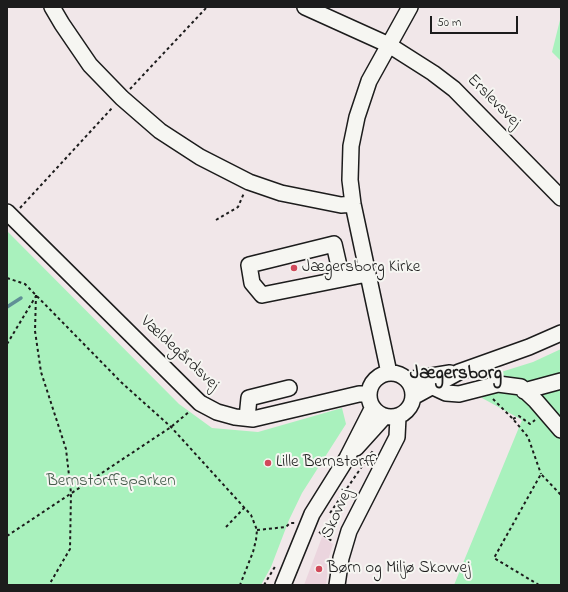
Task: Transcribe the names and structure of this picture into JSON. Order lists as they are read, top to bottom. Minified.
{"streets":{"street":["Erslevsvej","Vældegårdsvej","Skovvej"]},"crossings":[["Vældegårdsvej","Skovvej"]],"districts":["Jægersborg"],"parks":["Bernstorffsparken"],"places":["Jægersborg Kirke","Lille Bernstorff","Børn og Miljø Skovvej"],"scale_bar":"50 m"}
